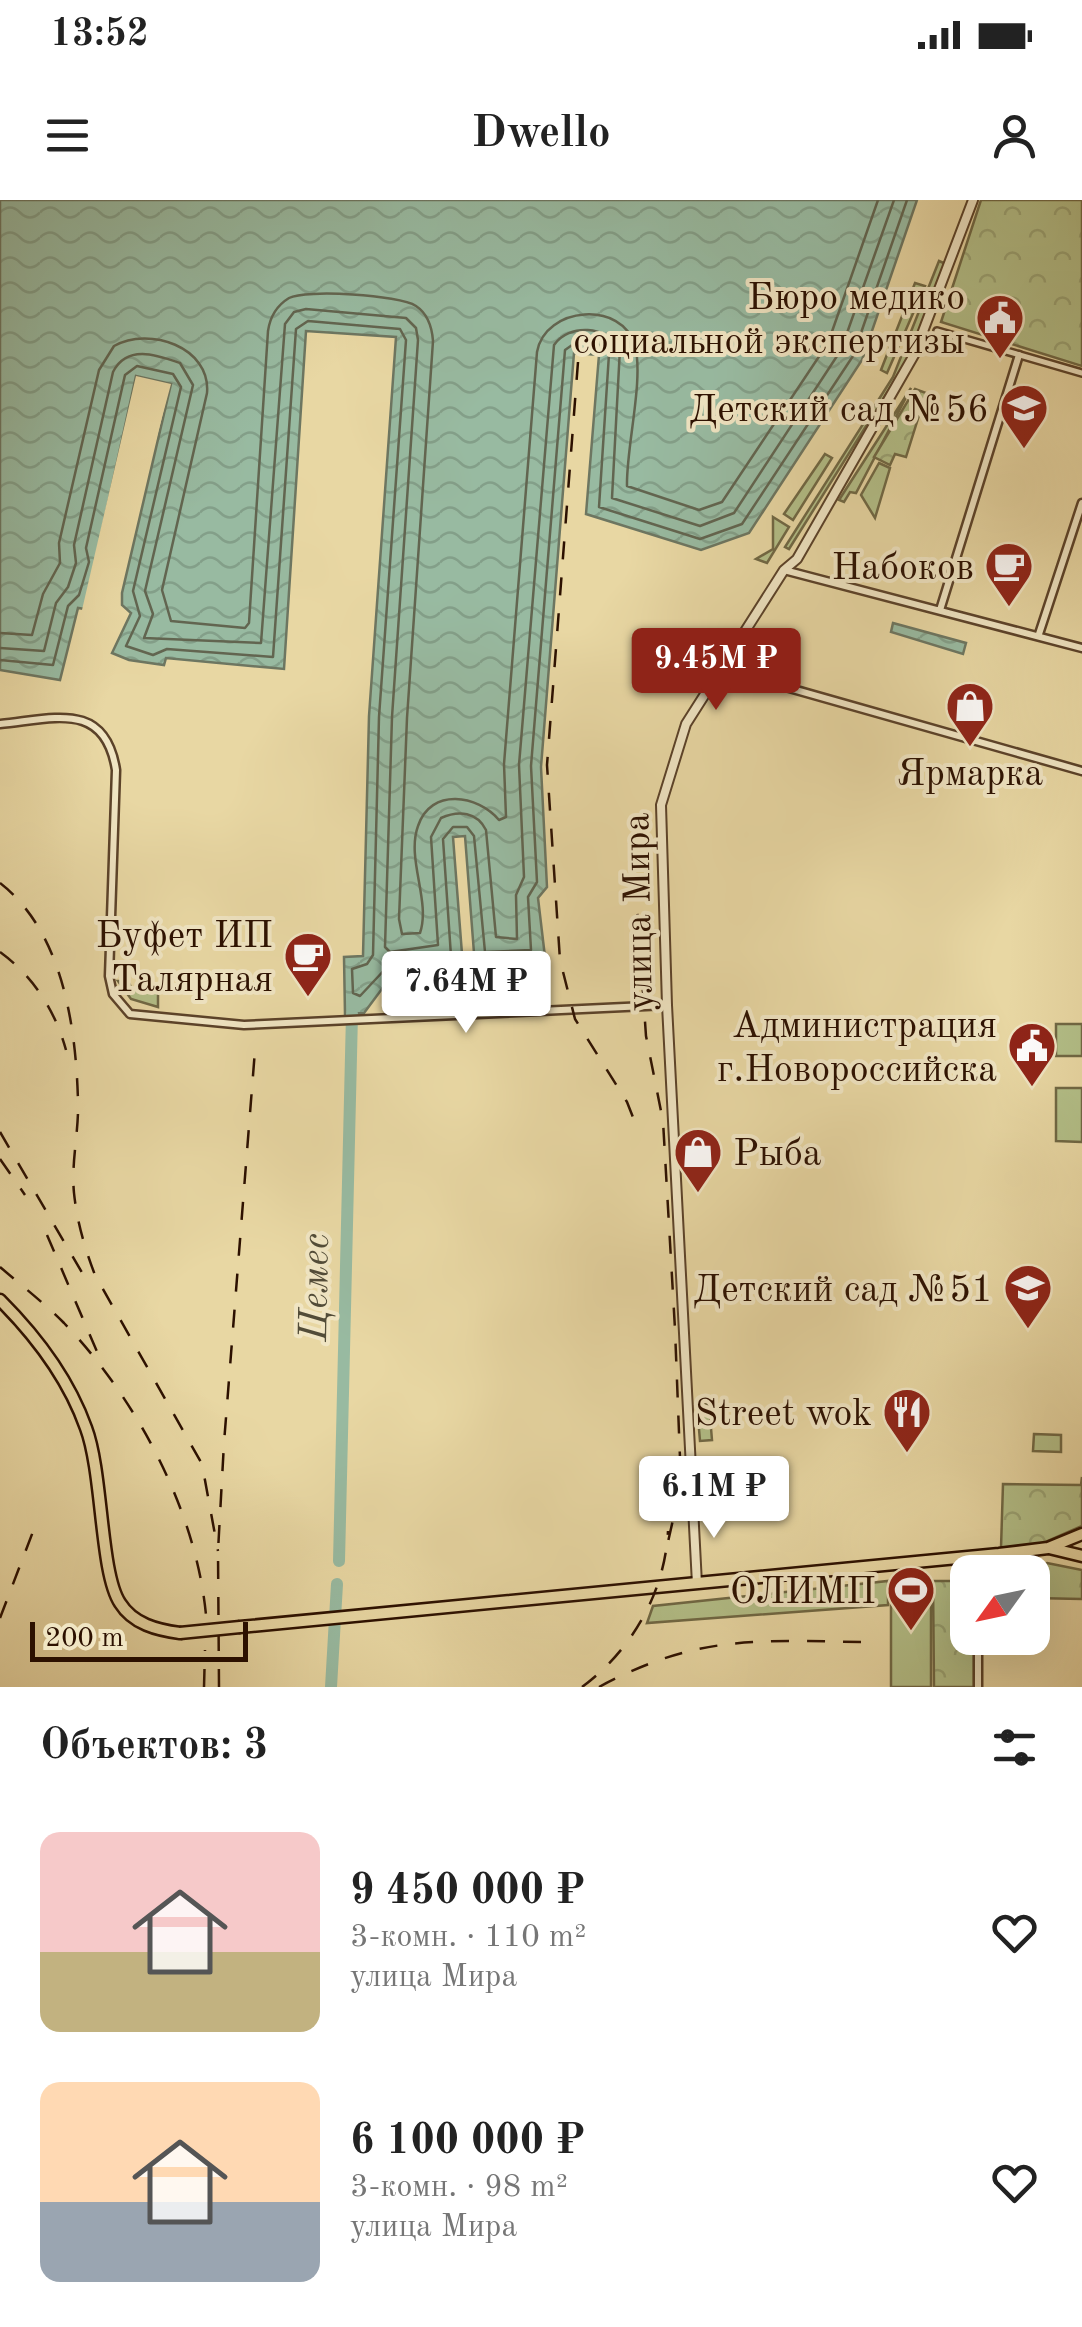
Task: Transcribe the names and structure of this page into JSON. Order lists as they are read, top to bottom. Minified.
{"streets":{"street":["улица Мира"]},"water":["Цемес"],"places":{"public building":["Бюро медико социальной экспертизы","Администрация г.Новороссийска"],"school or university":["Детский сад №56","Детский сад №51"],"cafe":["Набоков","Буфет ИП Талярная"],"shop":["Ярмарка","Рыба"],"restaurant":["Street wok"],"sports":["ОЛИМП"]},"scale_bar":"200 m","north":"bottom left","page":{"status":"13:52","header":"Dwello","price":["9.45M ₽","7.64M ₽","6.1M ₽"],"scale":"200 m","heading":"Объектов: 3","list":[{"name":"9 450 000 ₽","note":"3-комн. · 110 m² · улица Мира"},{"name":"6 100 000 ₽","note":"3-комн. · 98 m² · улица Мира"}]}}
